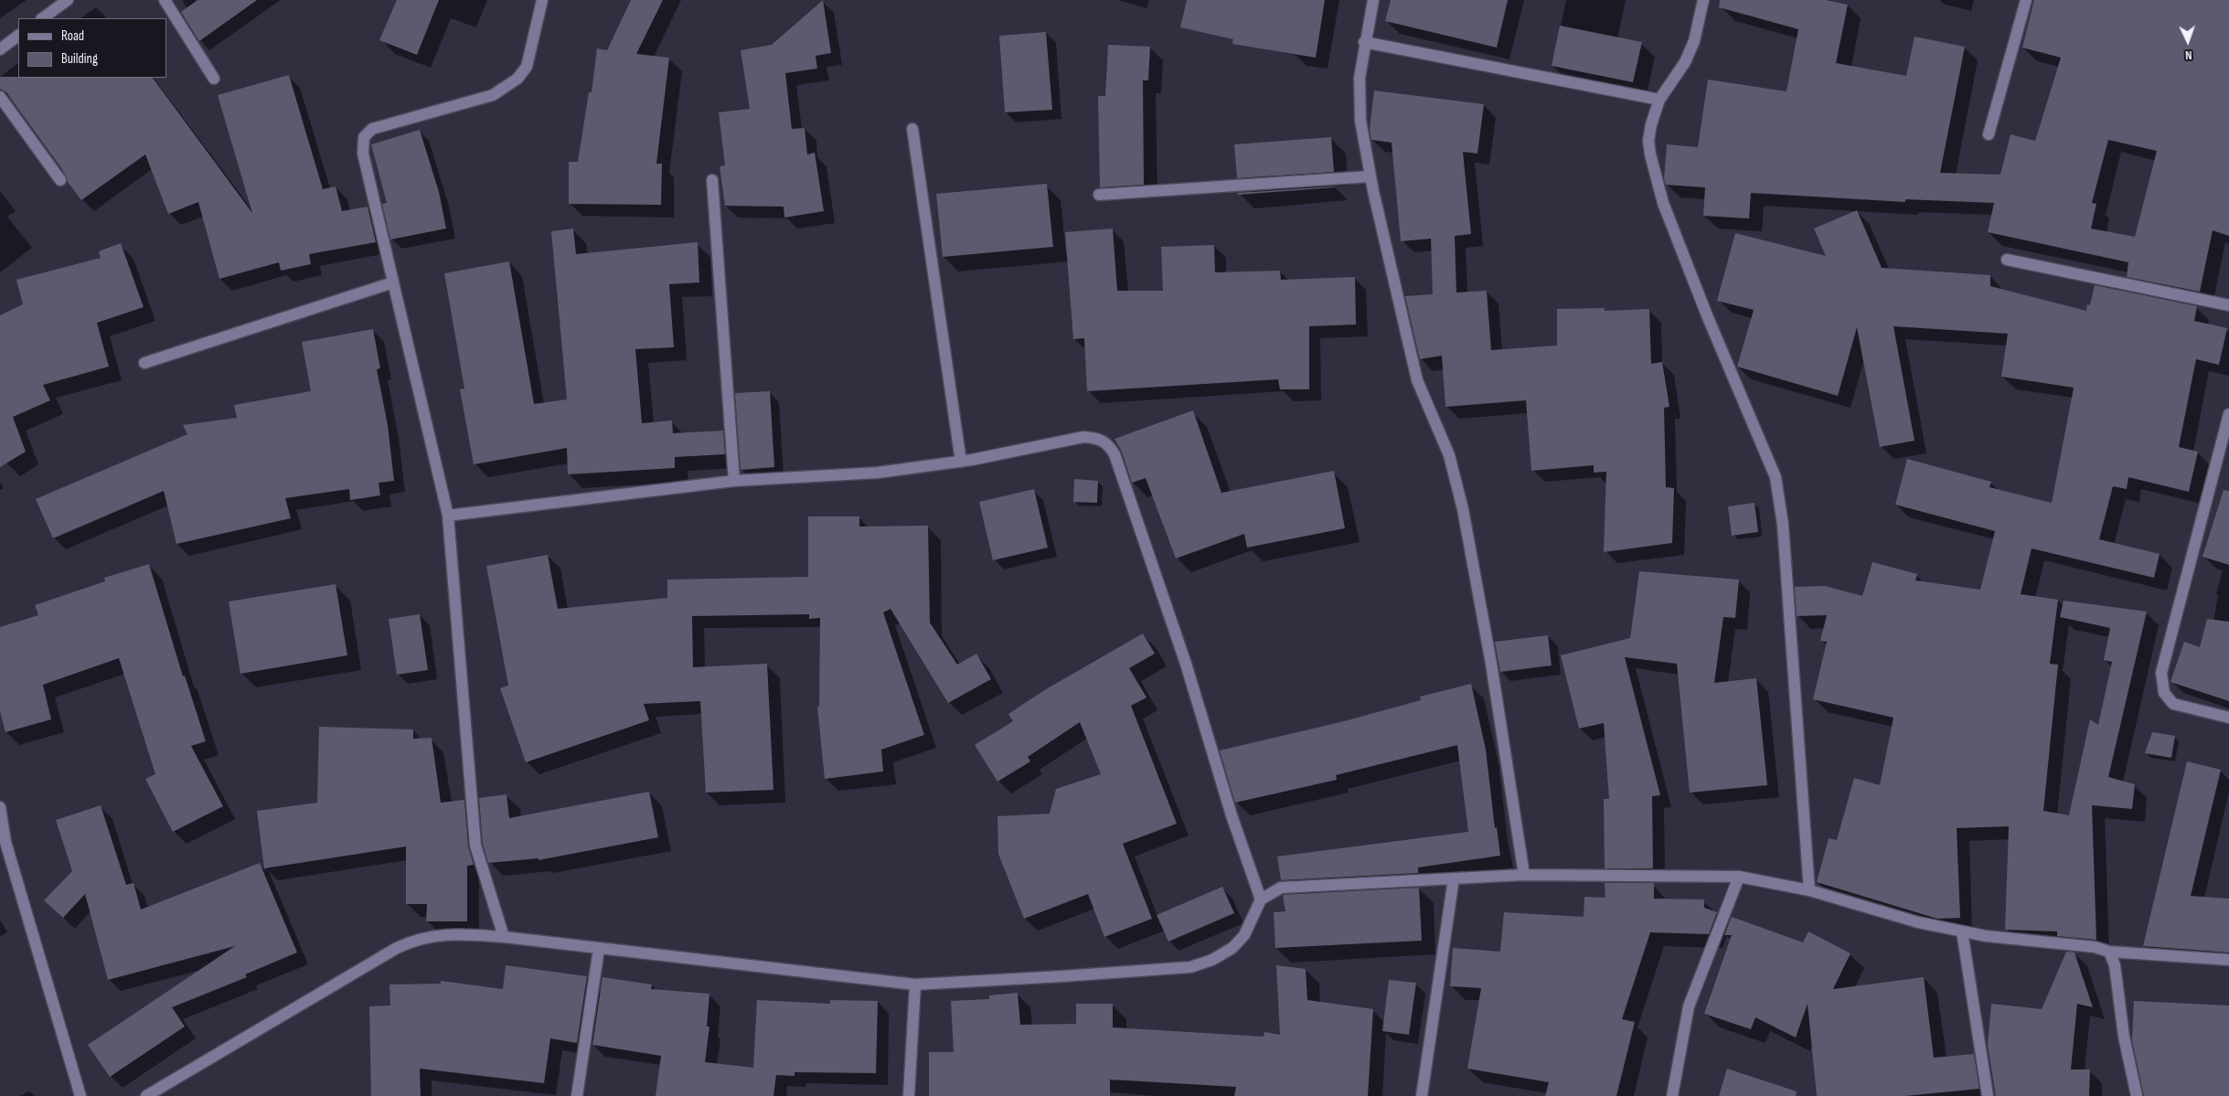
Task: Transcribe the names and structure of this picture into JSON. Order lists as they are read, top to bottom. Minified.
{"legend":["Road","Building"],"north":"bottom"}
